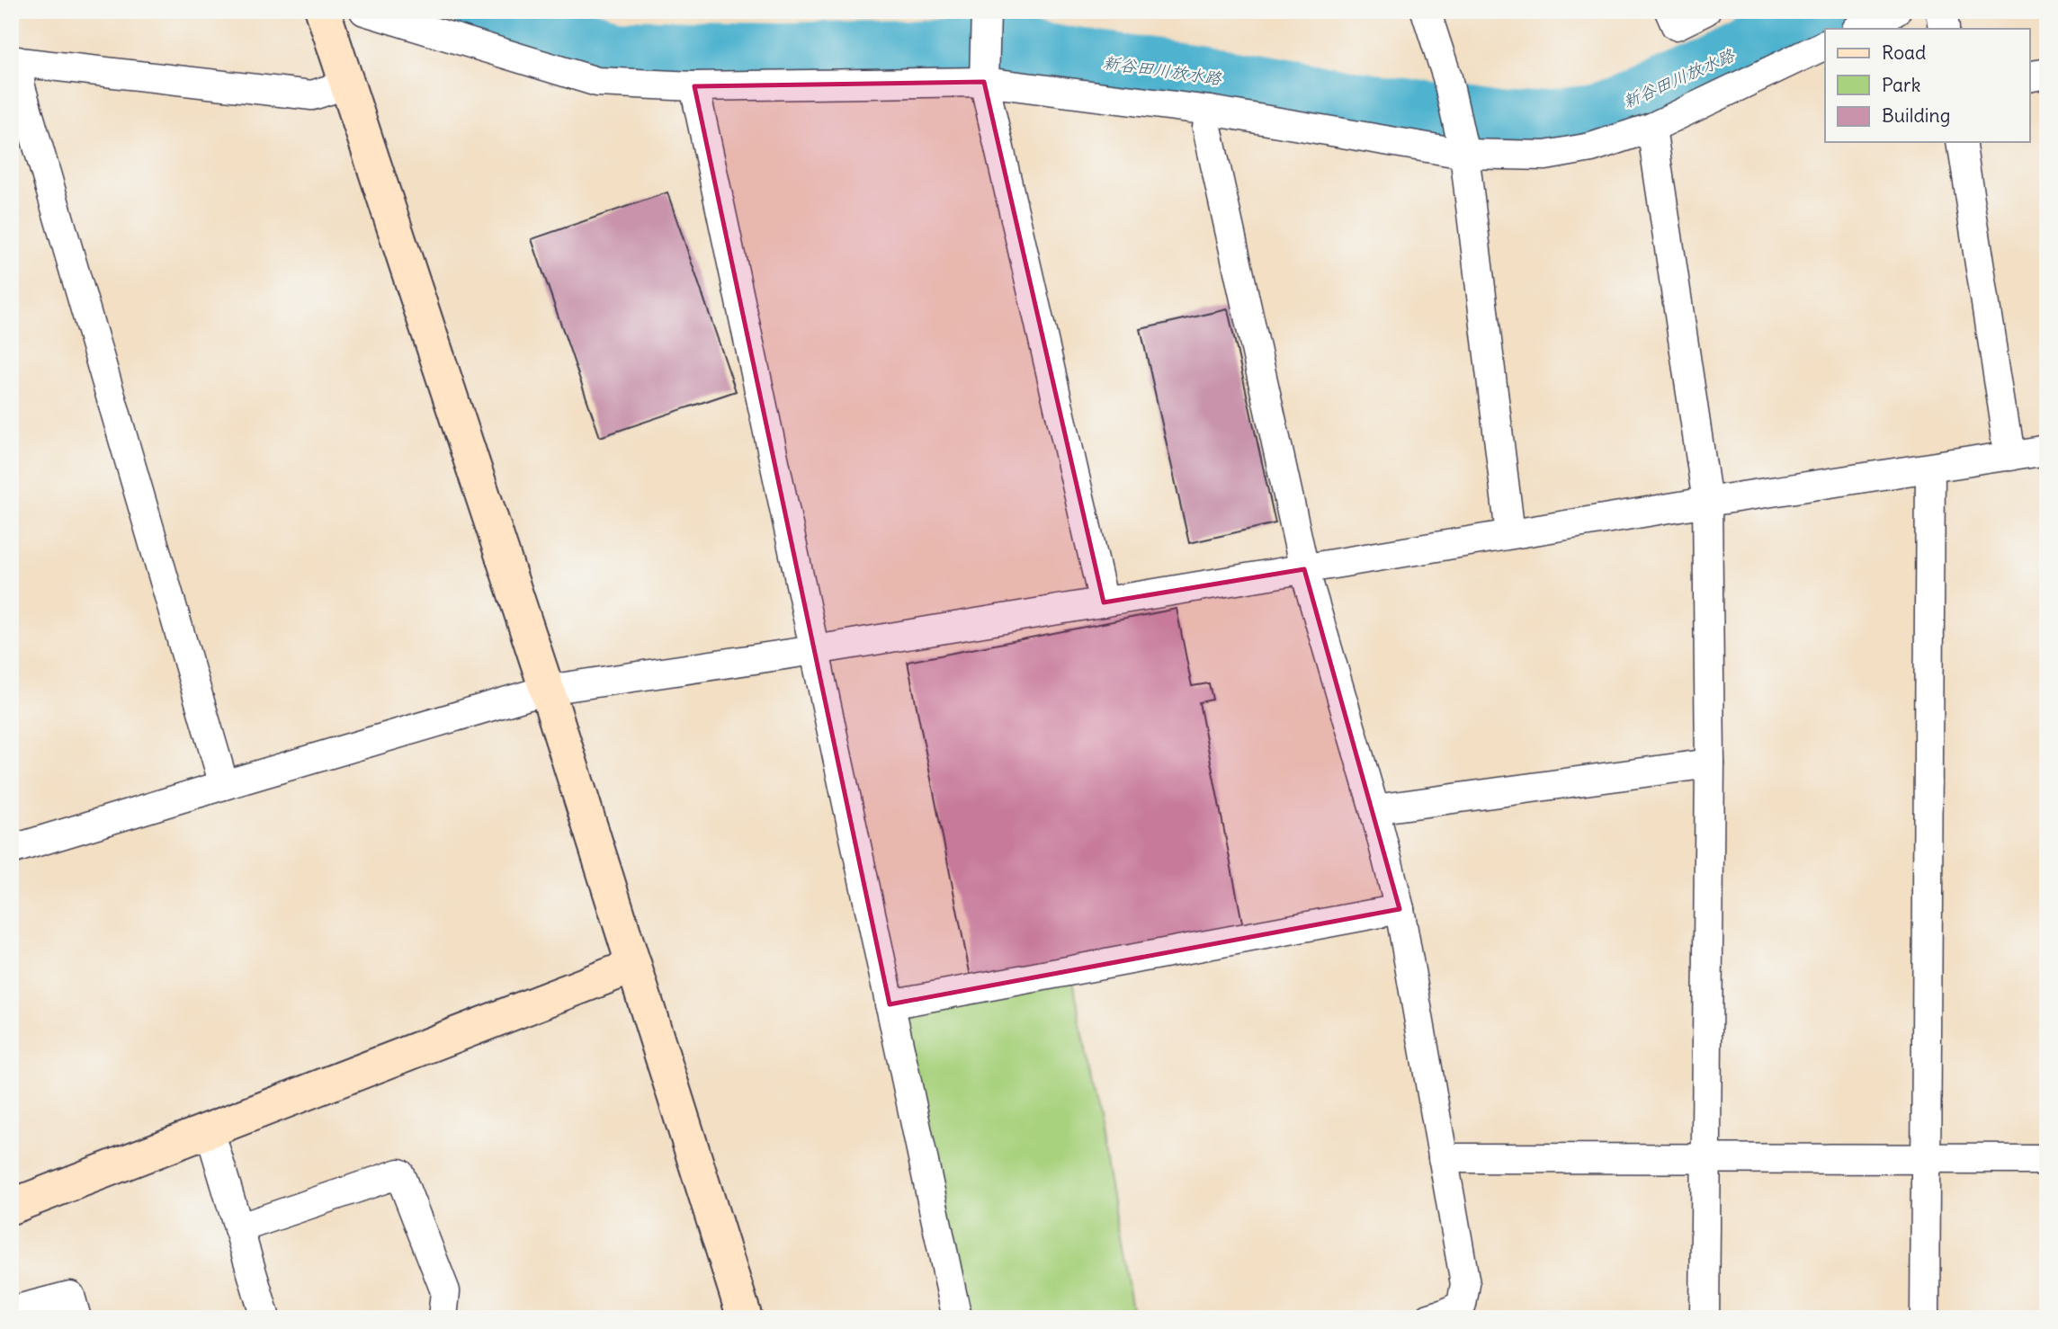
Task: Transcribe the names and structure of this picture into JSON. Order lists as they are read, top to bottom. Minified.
{"water":["新谷田川放水路"],"legend":["Road","Park","Building"]}
